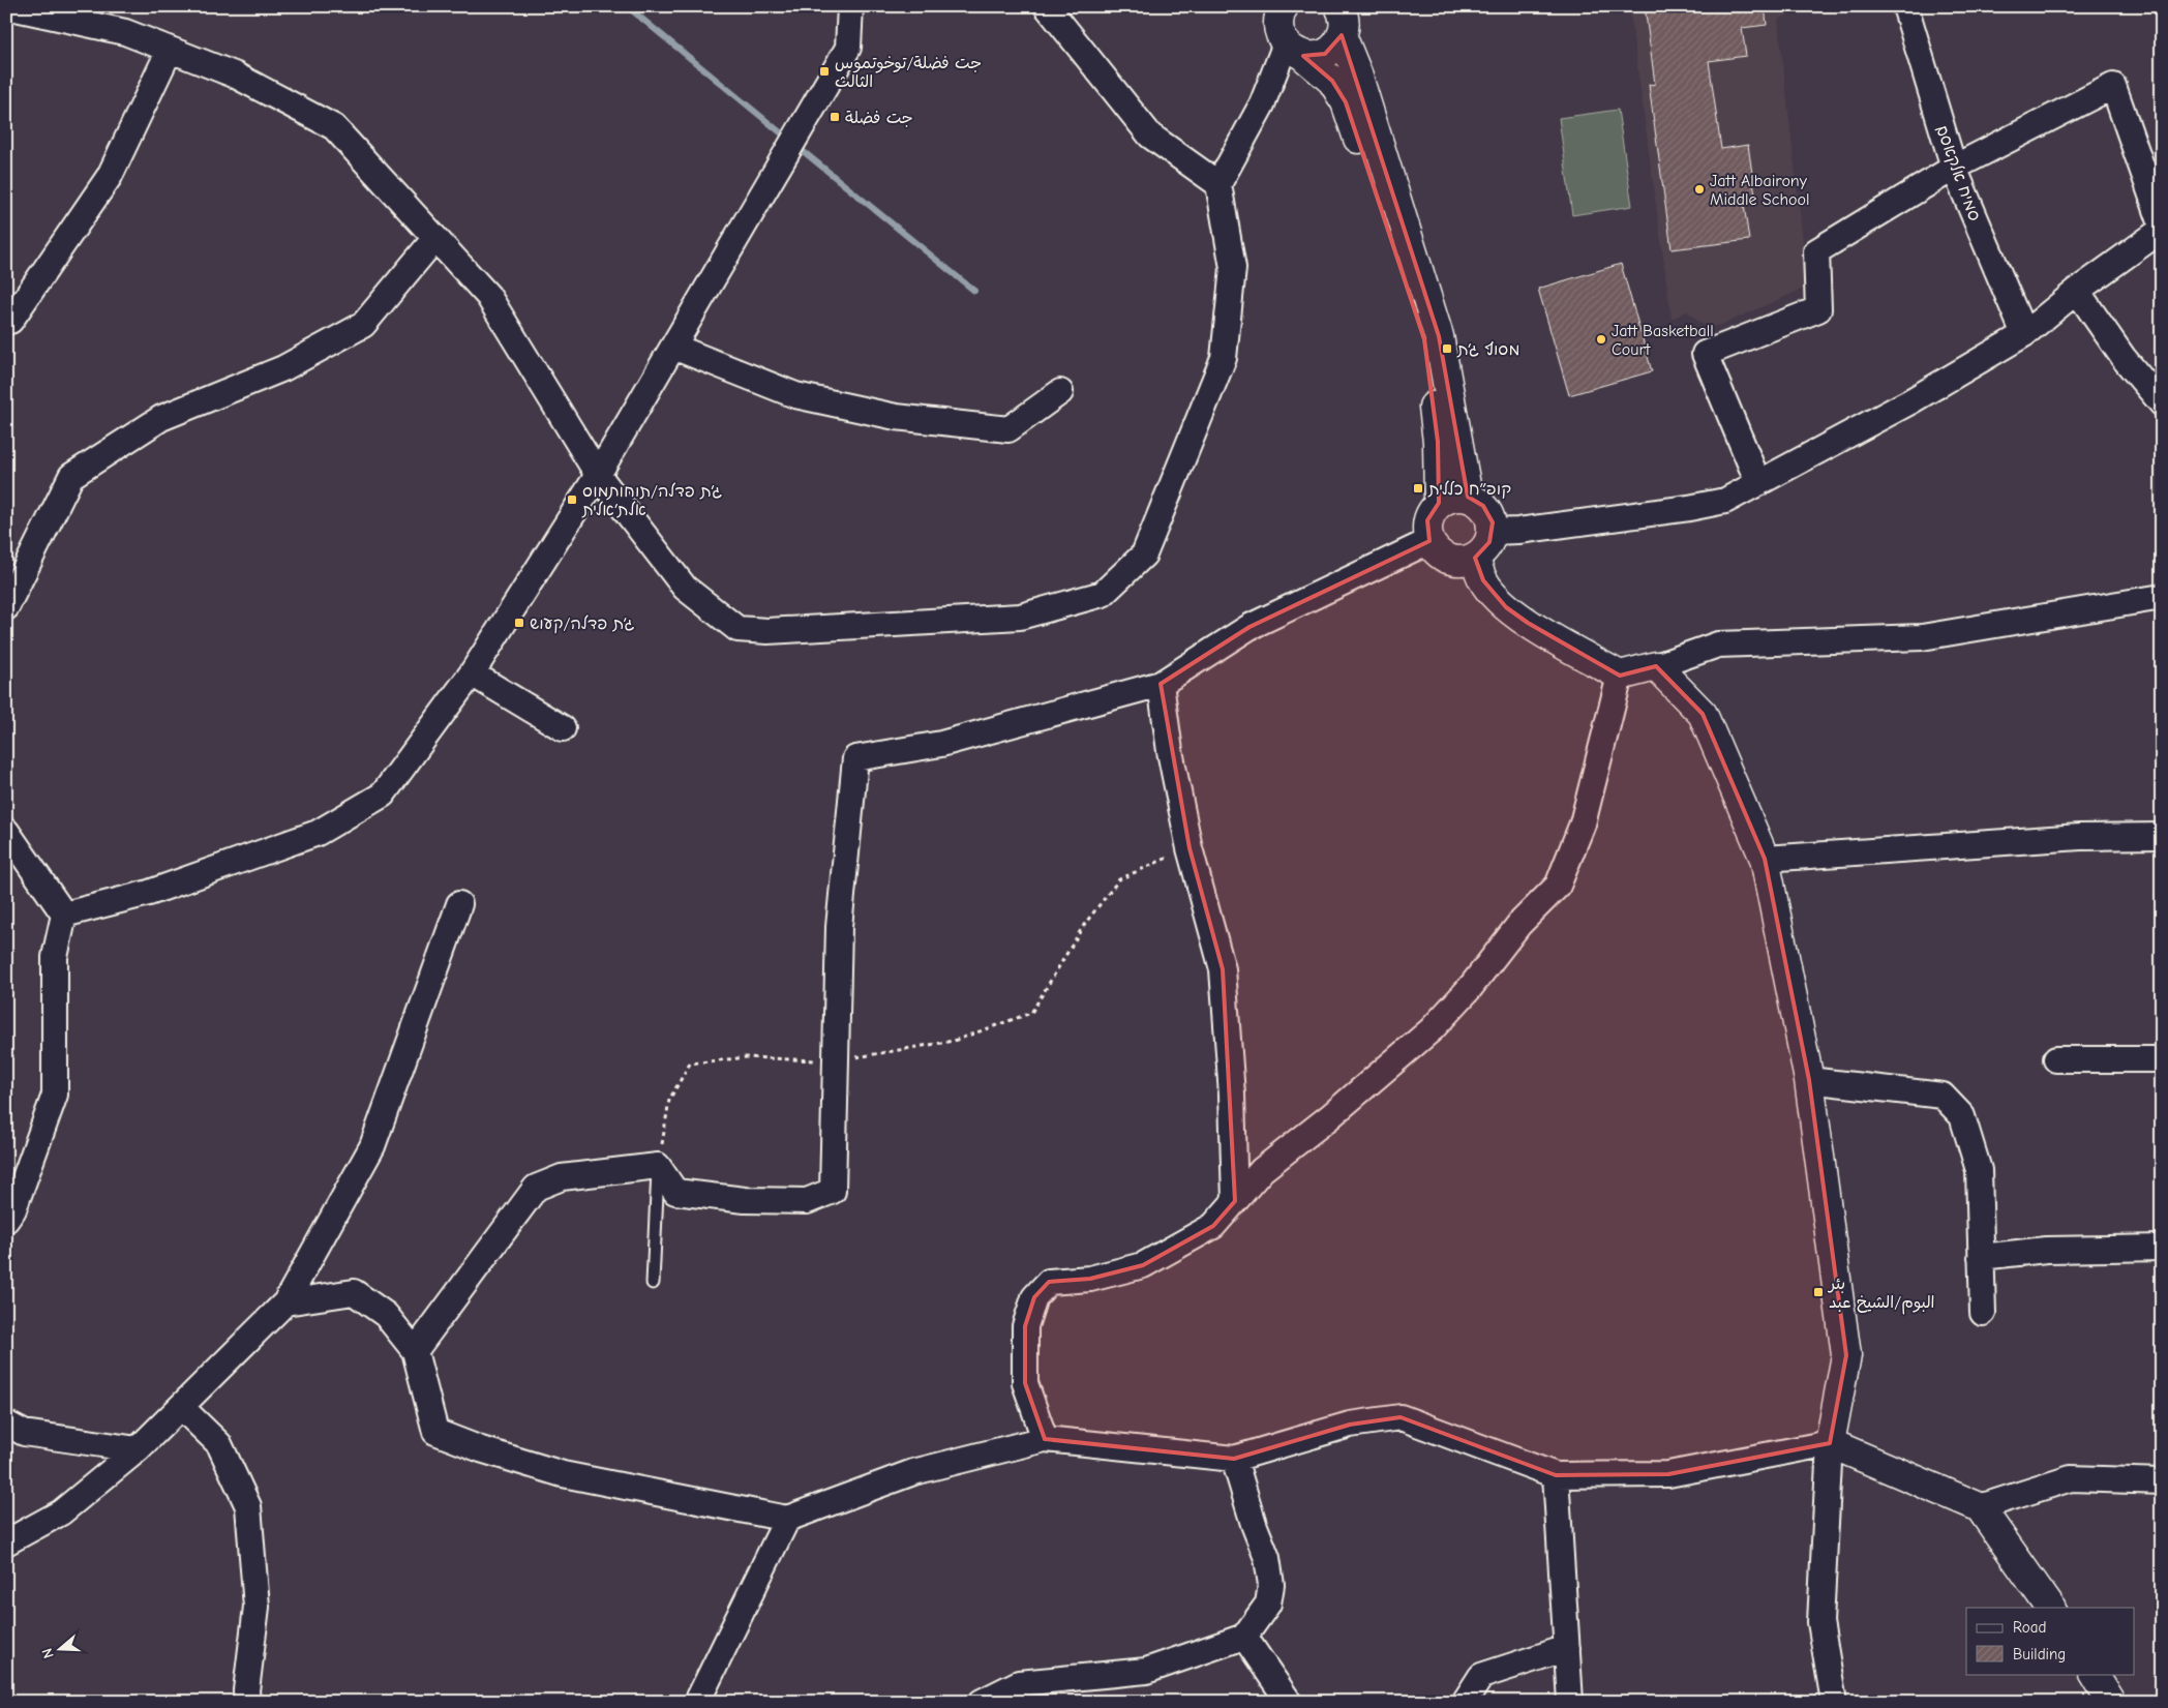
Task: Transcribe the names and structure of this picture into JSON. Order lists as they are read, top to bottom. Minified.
{"streets":{"street":["סמיח אלקאסם"]},"places":{"transit":["جت فضلة/توخوتموس الثالث","جت فضلة","מסוף ג׳ת","קופ״ח כללית","ג׳ת פדלה/תוחותמוס אלת׳אלית","ג׳ת פדלה/קעוש","بئر البوم/الشيخ عبد"],"other":["Jatt Albairony Middle School","Jatt Basketball Court"]},"legend":["Road","Building"],"north":"left"}
